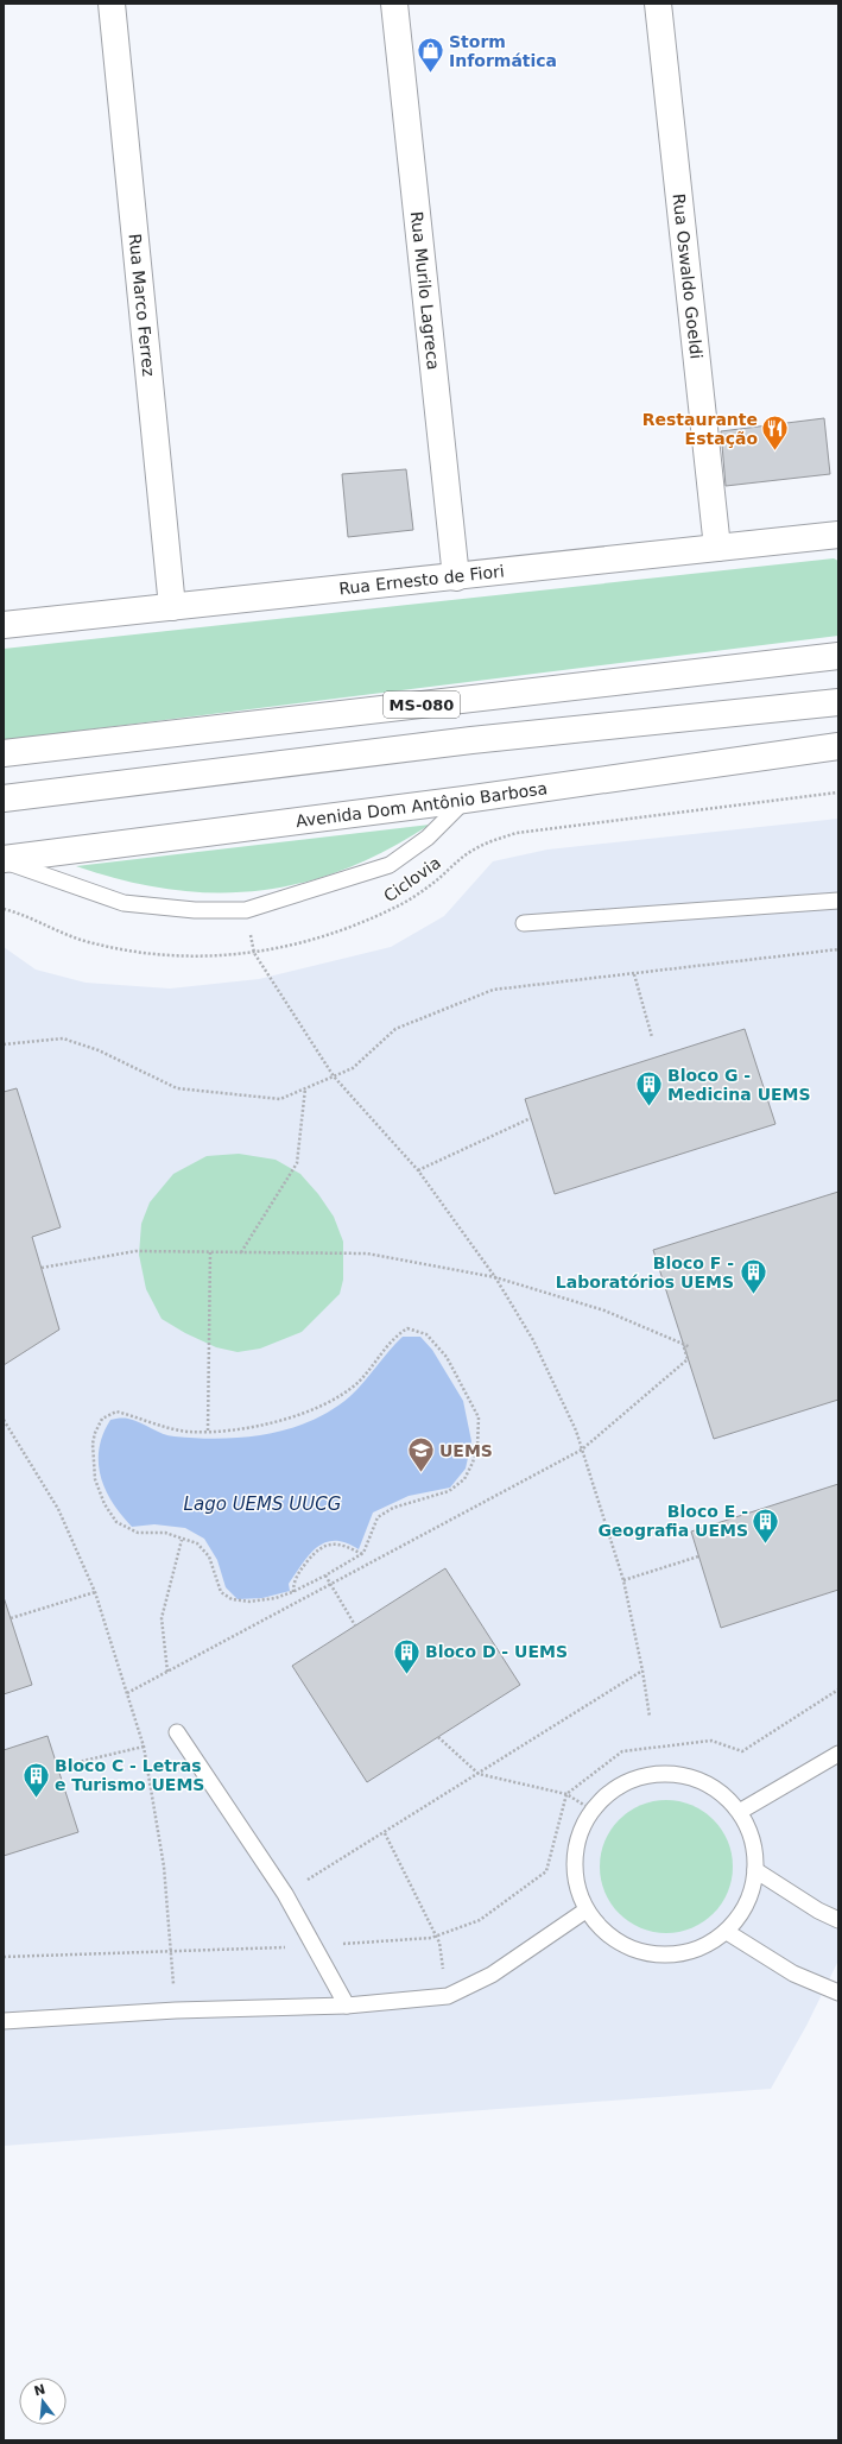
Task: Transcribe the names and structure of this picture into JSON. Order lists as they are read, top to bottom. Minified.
{"streets":{"street":["Rua Oswaldo Goeldi","Rua Murilo Lagreca","Rua Marco Ferrez","Rua Ernesto de Fiori","MS-080","Avenida Dom Antônio Barbosa"],"path":["Ciclovia"]},"crossings":[["Rua Oswaldo Goeldi","Rua Ernesto de Fiori"],["Rua Murilo Lagreca","Rua Ernesto de Fiori"],["Rua Marco Ferrez","Rua Ernesto de Fiori"]],"water":["Lago UEMS UUCG"],"places":{"shop":["Storm Informática"],"restaurant":["Restaurante Estação"],"building":["Bloco G - Medicina UEMS","Bloco F - Laboratórios UEMS","Bloco E - Geografia UEMS","Bloco D - UEMS","Bloco C - Letras e Turismo UEMS"],"school or university":["UEMS"]},"north":"top"}
